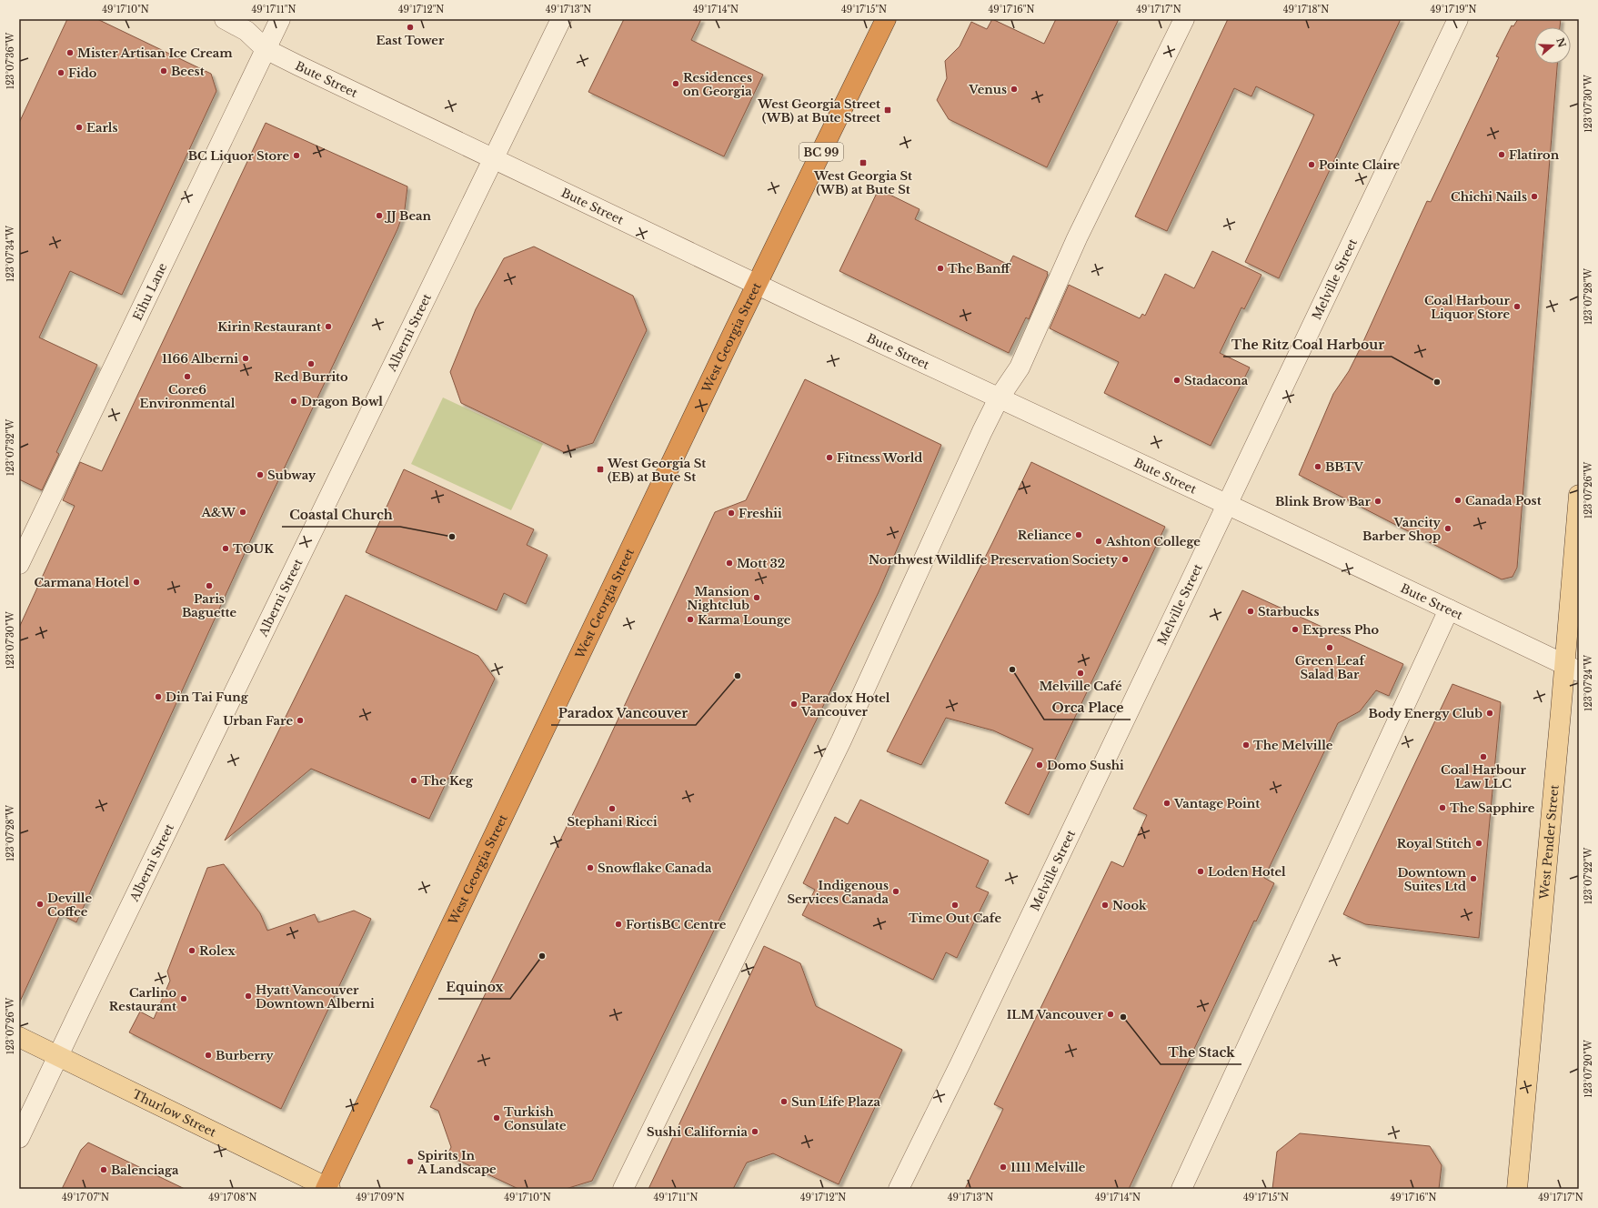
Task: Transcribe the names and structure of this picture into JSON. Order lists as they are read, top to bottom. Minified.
{"streets":{"highway":["BC 99","West Georgia Street"],"main road":["West Pender Street","Thurlow Street"],"street":["Bute Street","Melville Street","Eihu Lane","Alberni Street"]},"crossings":[["Bute Street","Melville Street"],["Bute Street","Eihu Lane"],["Bute Street","Alberni Street"],["Bute Street","West Georgia Street"],["Bute Street","West Pender Street"],["Alberni Street","Thurlow Street"],["West Georgia Street","Thurlow Street"]],"places":{"other":["East Tower","Mister Artisan Ice Cream","Beest","Fido","Residences on Georgia","Venus","Earls","Flatiron","BC Liquor Store","Pointe Claire","Chichi Nails","JJ Bean","The Banff","Coal Harbour Liquor Store","Kirin Restaurant","1166 Alberni","Red Burrito","Core6 Environmental","Stadacona","The Ritz Coal Harbour","Dragon Bowl","Fitness World","BBTV","Subway","Canada Post","Blink Brow Bar","A&W","Freshii","Vancity Barber Shop","Reliance","Coastal Church","Ashton College","TOUK","Northwest Wildlife Preservation Society","Mott 32","Carmana Hotel","Paris Baguette","Mansion Nightclub","Starbucks","Karma Lounge","Express Pho","Green Leaf Salad Bar","Orca Place","Melville Café","Paradox Vancouver","Din Tai Fung","Paradox Hotel Vancouver","Body Energy Club","Urban Fare","The Melville","Coal Harbour Law LLC","Domo Sushi","The Keg","Vantage Point","The Sapphire","Stephani Ricci","Royal Stitch","Snowflake Canada","Loden Hotel","Downtown Suites Ltd","Indigenous Services Canada","Deville Coffee","Time Out Cafe","Nook","FortisBC Centre","Rolex","Equinox","Hyatt Vancouver Downtown Alberni","Carlino Restaurant","ILM Vancouver","The Stack","Burberry","Sun Life Plaza","Turkish Consulate","Sushi California","Spirits In A Landscape","1111 Melville","Balenciaga"],"transit":["West Georgia Street (WB) at Bute Street","West Georgia St (WB) at Bute St","West Georgia St (EB) at Bute St"]},"north":"right","coordinates":["49°17'10\"N","49°17'11\"N","49°17'12\"N","49°17'13\"N","49°17'14\"N","49°17'15\"N","49°17'16\"N","49°17'17\"N","49°17'18\"N","49°17'19\"N","123°07'36\"W","123°07'30\"W","123°07'34\"W","123°07'28\"W","123°07'32\"W","123°07'26\"W","123°07'24\"W","123°07'22\"W","123°07'20\"W","49°17'07\"N","49°17'08\"N","49°17'09\"N"]}
